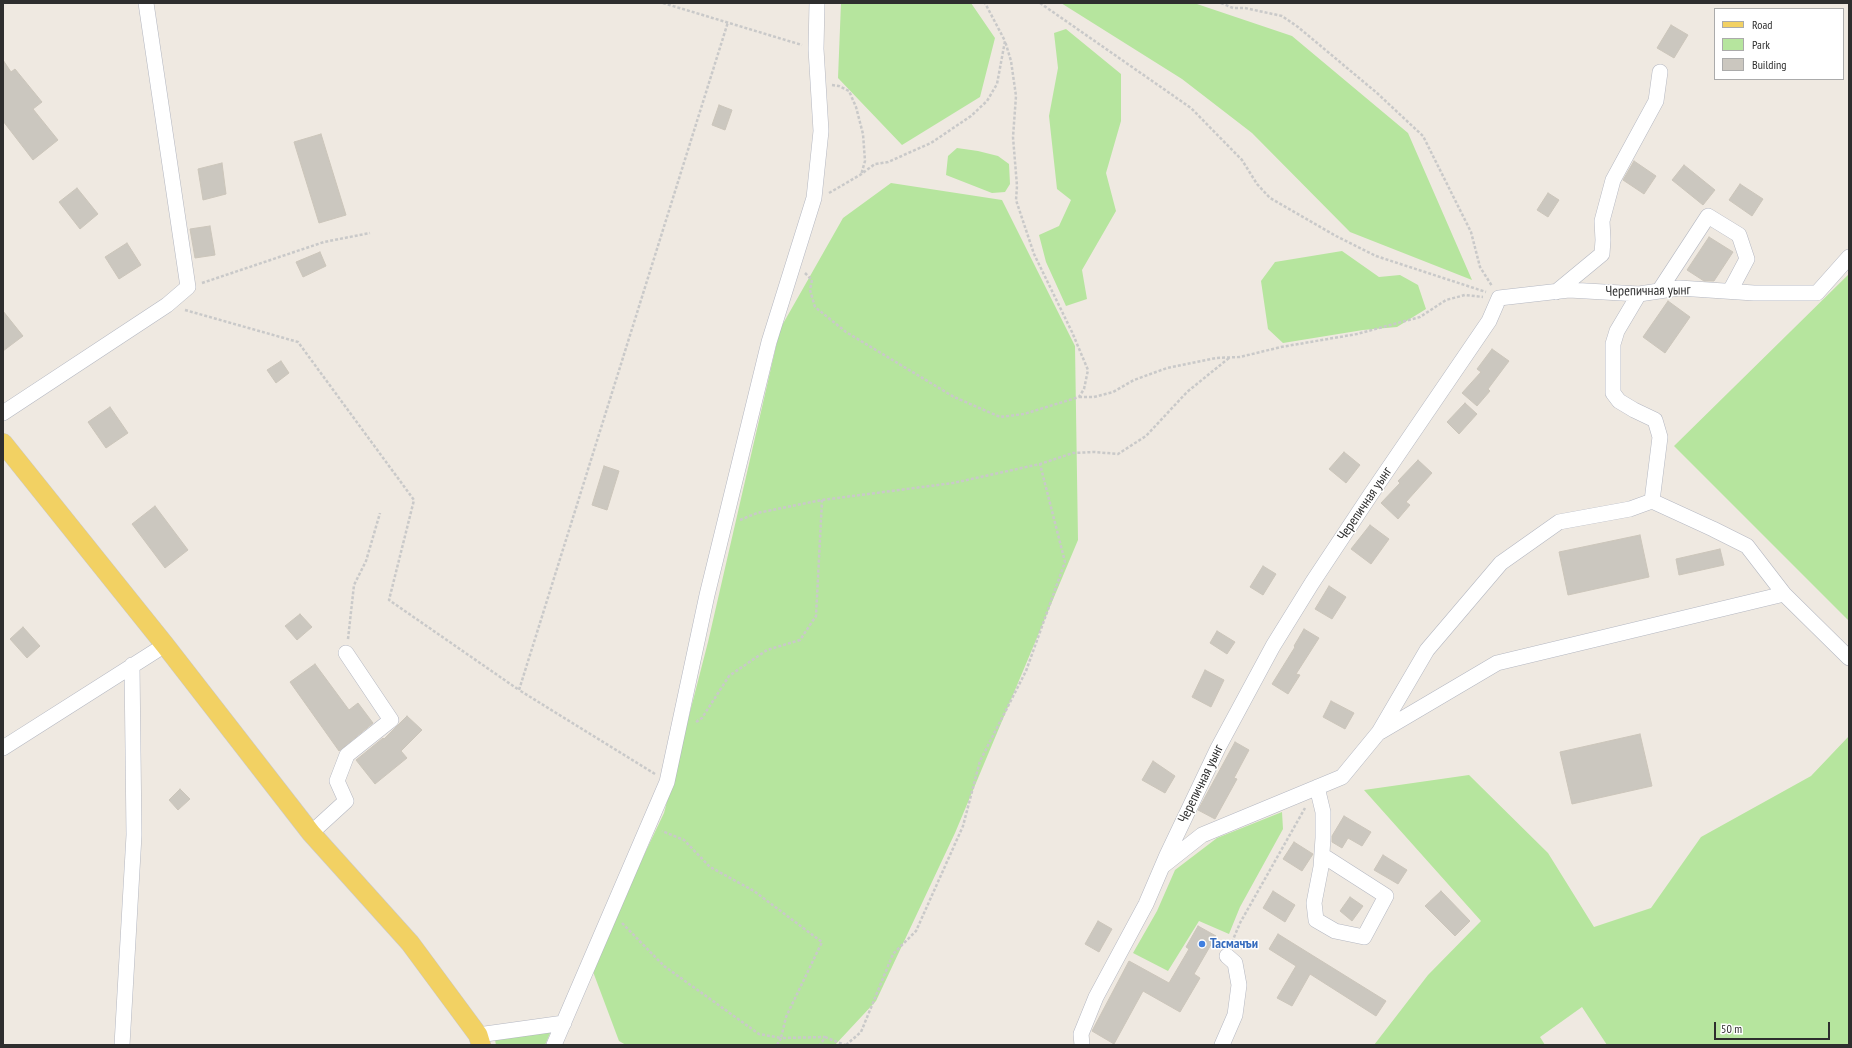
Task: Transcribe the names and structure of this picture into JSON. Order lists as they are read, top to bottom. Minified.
{"streets":{"street":["Черепичная уынг"]},"places":["Тасмачъи"],"legend":["Road","Park","Building"],"scale_bar":"50 m"}
